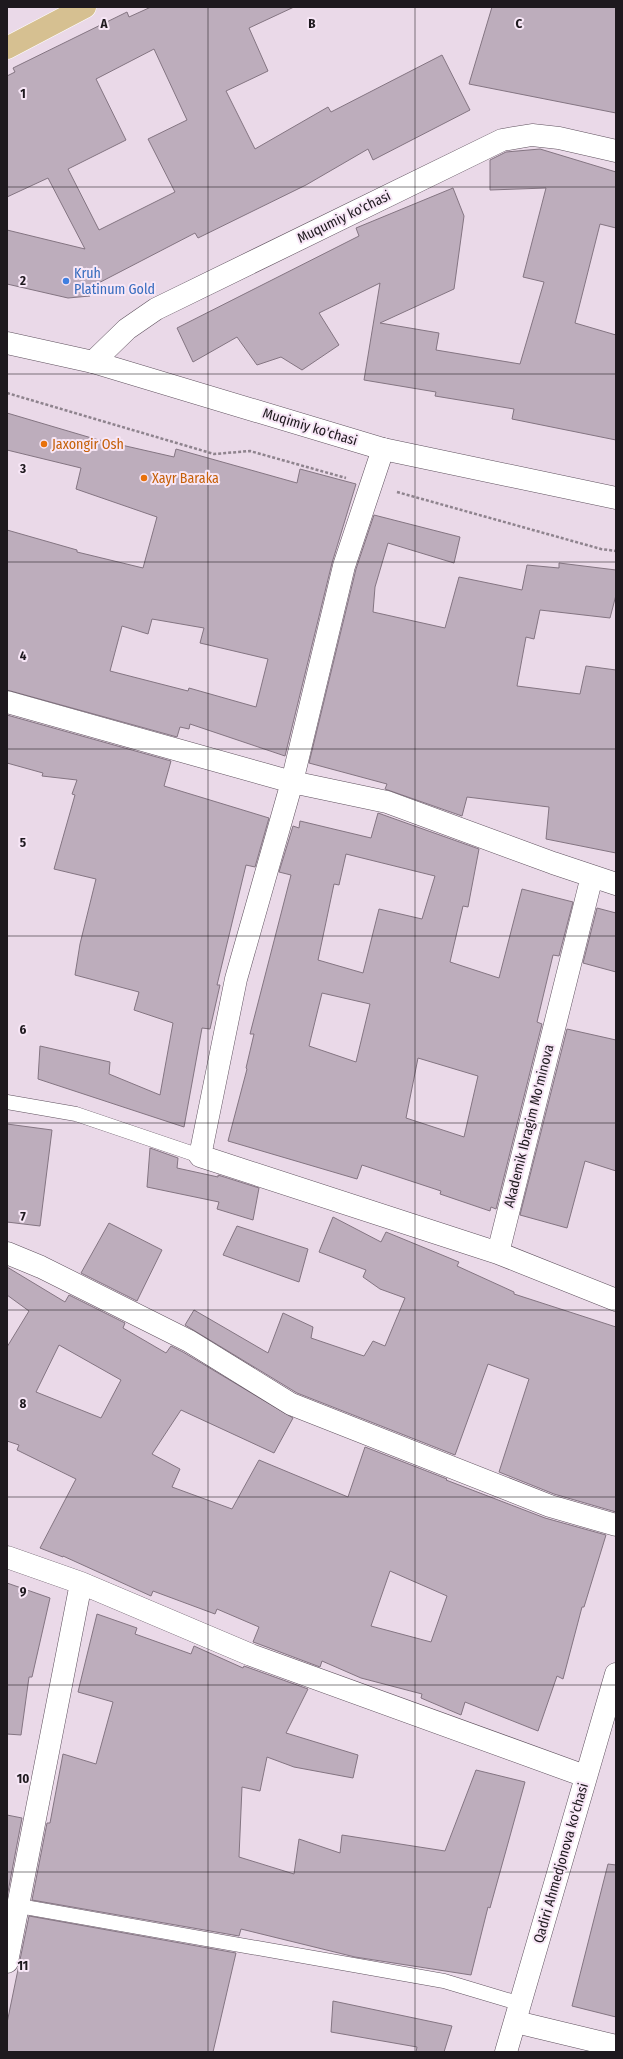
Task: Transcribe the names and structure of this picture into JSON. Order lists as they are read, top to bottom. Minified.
{"streets":{"street":["Muqumiy ko'chasi","Muqimiy ko'chasi","Akademik Ibragim Mo'minova","Qadiri Ahmedjonova ko'chasi"]},"crossings":[["Muqumiy ko'chasi","Muqimiy ko'chasi"]],"places":["Kruh Platinum Gold","Jaxongir Osh","Xayr Baraka"],"grid":{"columns":["A","B","C"],"rows":["1","2","3","4","5","6","7","8","9","10","11"]}}
